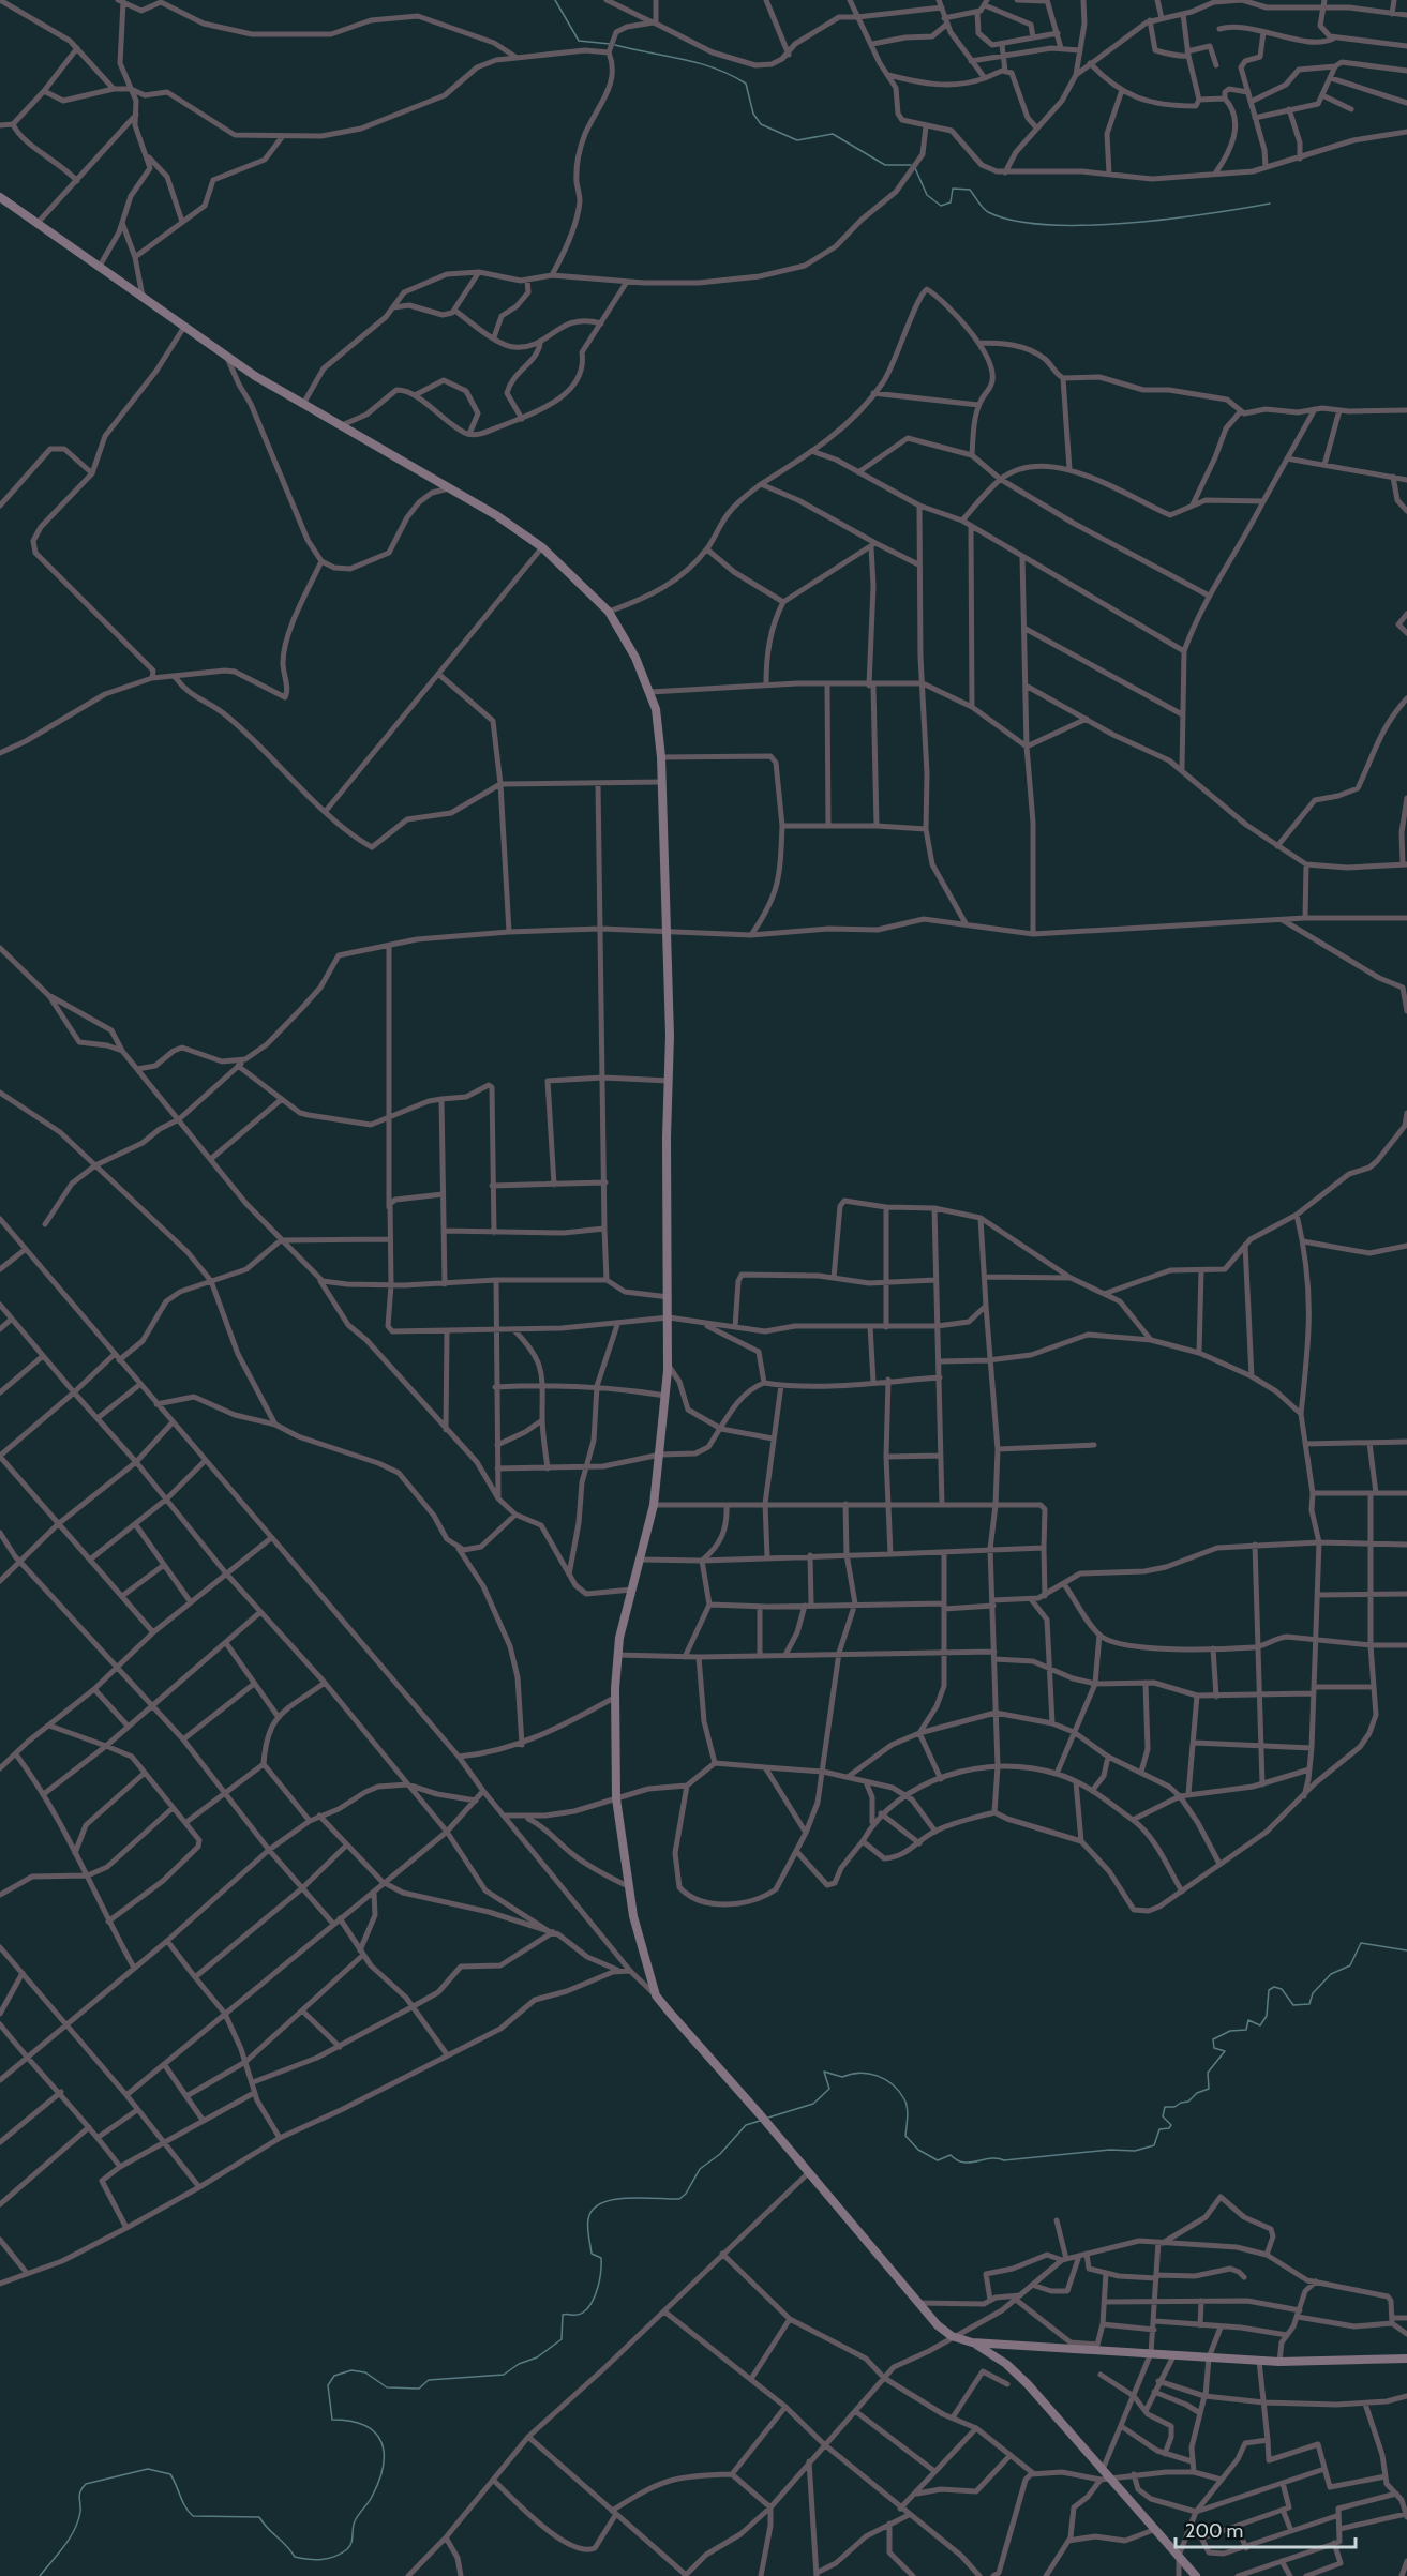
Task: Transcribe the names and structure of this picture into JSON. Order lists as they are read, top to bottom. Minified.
{"scale_bar":"200 m"}
